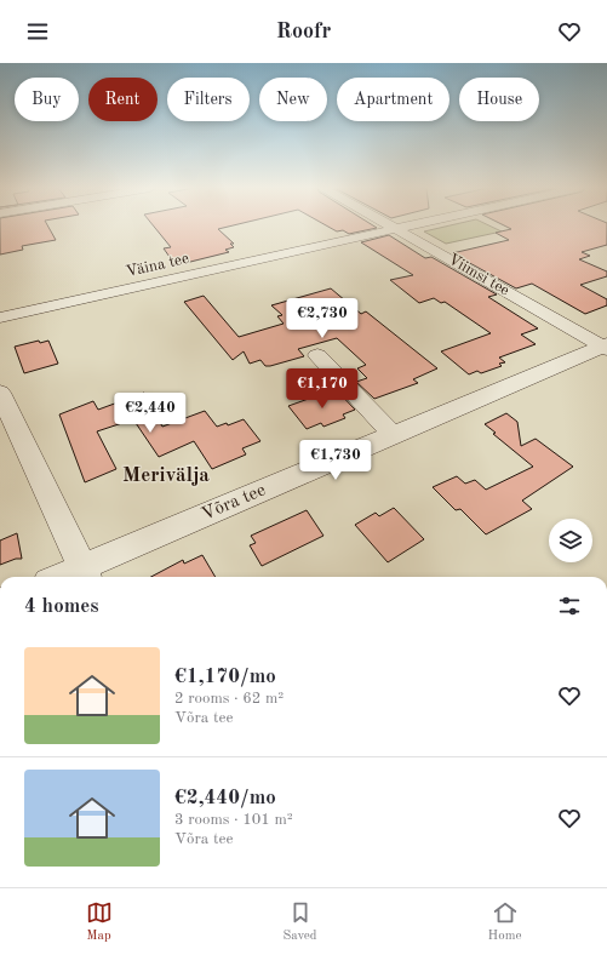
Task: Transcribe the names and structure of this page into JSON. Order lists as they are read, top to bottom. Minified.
{"streets":{"street":["Väina tee","Viimsi tee","Võra tee"]},"crossings":[["Väina tee","Viimsi tee"],["Viimsi tee","Võra tee"]],"districts":["Merivälja"],"page":{"header":"Roofr","chip":["Buy","Rent","Filters","New","Apartment","House"],"price":["€2,730","€1,170","€2,440","€1,730"],"heading":"4 homes","list":[{"name":"€1,170/mo","note":"2 rooms · 62 m² · Võra tee"},{"name":"€2,440/mo","note":"3 rooms · 101 m² · Võra tee"}],"tabs":["Map","Saved","Home"]}}
